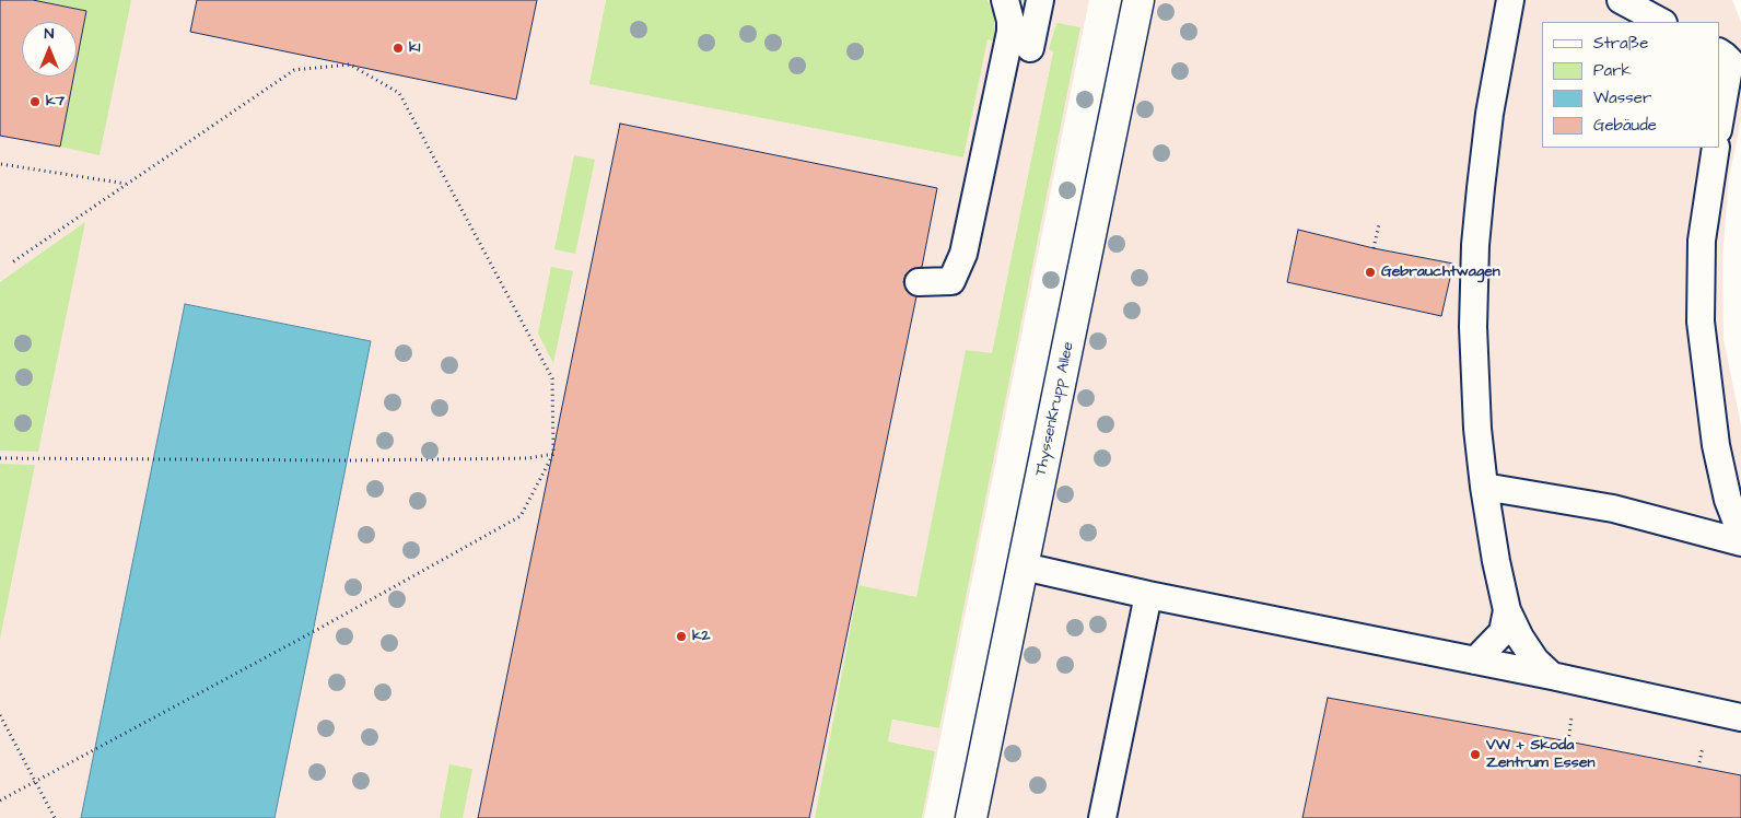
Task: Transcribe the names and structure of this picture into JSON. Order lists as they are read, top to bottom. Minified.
{"streets":{"street":["ThyssenKrupp Allee"]},"places":["k1","k7","Gebrauchtwagen","k2","VW + Skoda Zentrum Essen"],"legend":["Straße","Park","Wasser","Gebäude"],"north":"top"}
